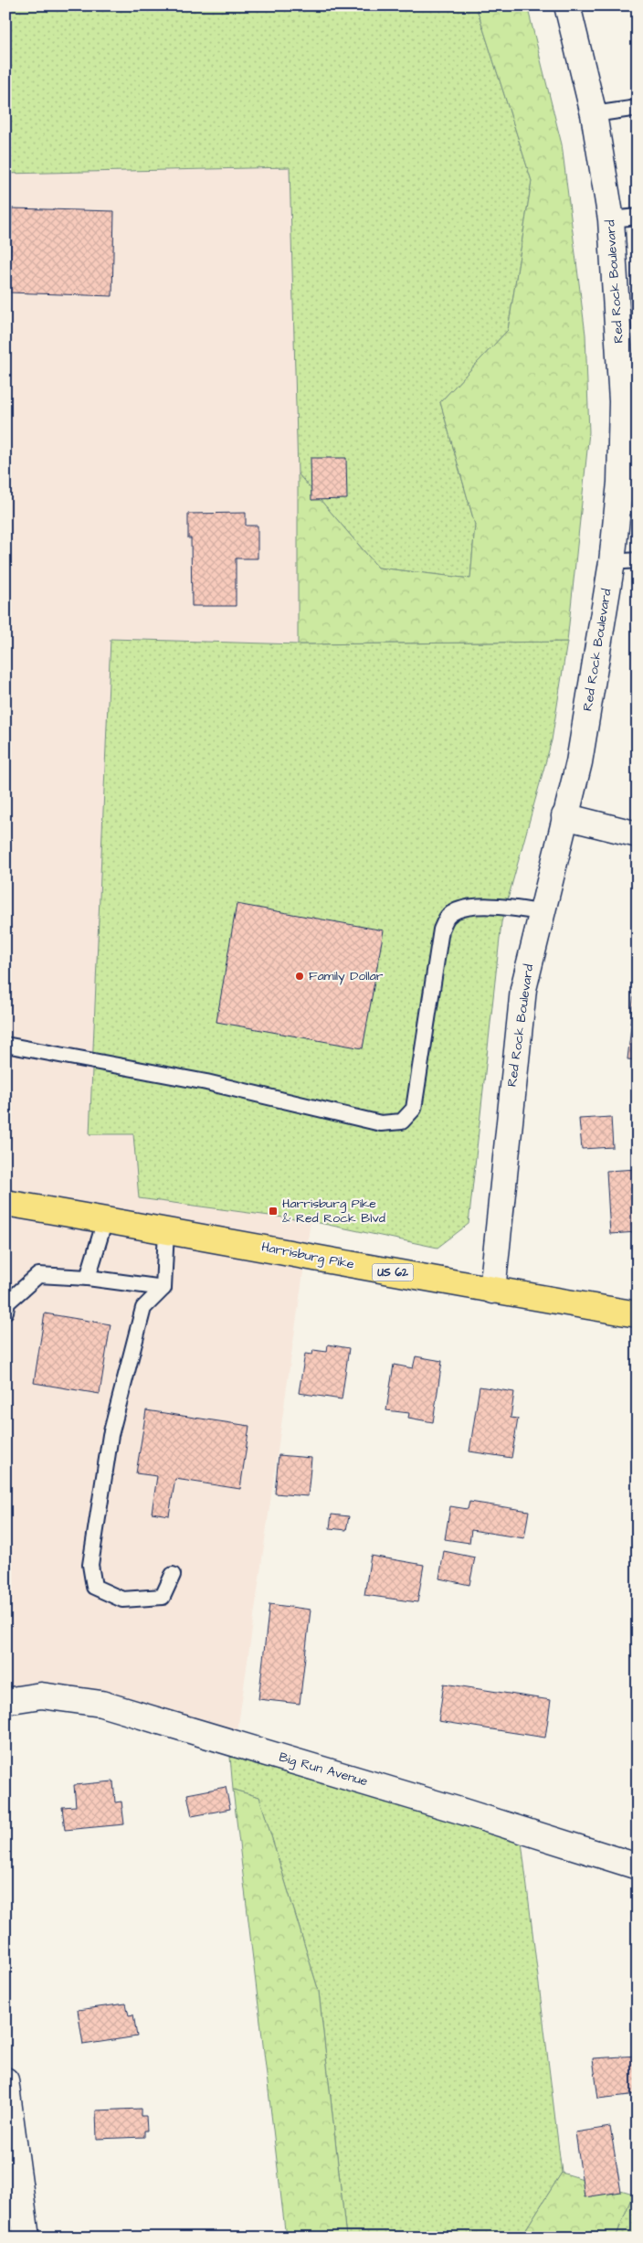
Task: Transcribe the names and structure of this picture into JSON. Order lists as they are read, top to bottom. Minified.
{"streets":{"main road":["Harrisburg Pike","US 62"],"street":["Red Rock Boulevard","Big Run Avenue"]},"crossings":[["Red Rock Boulevard","Harrisburg Pike"]],"places":{"other":["Family Dollar"],"transit":["Harrisburg Pike & Red Rock Blvd"]}}
